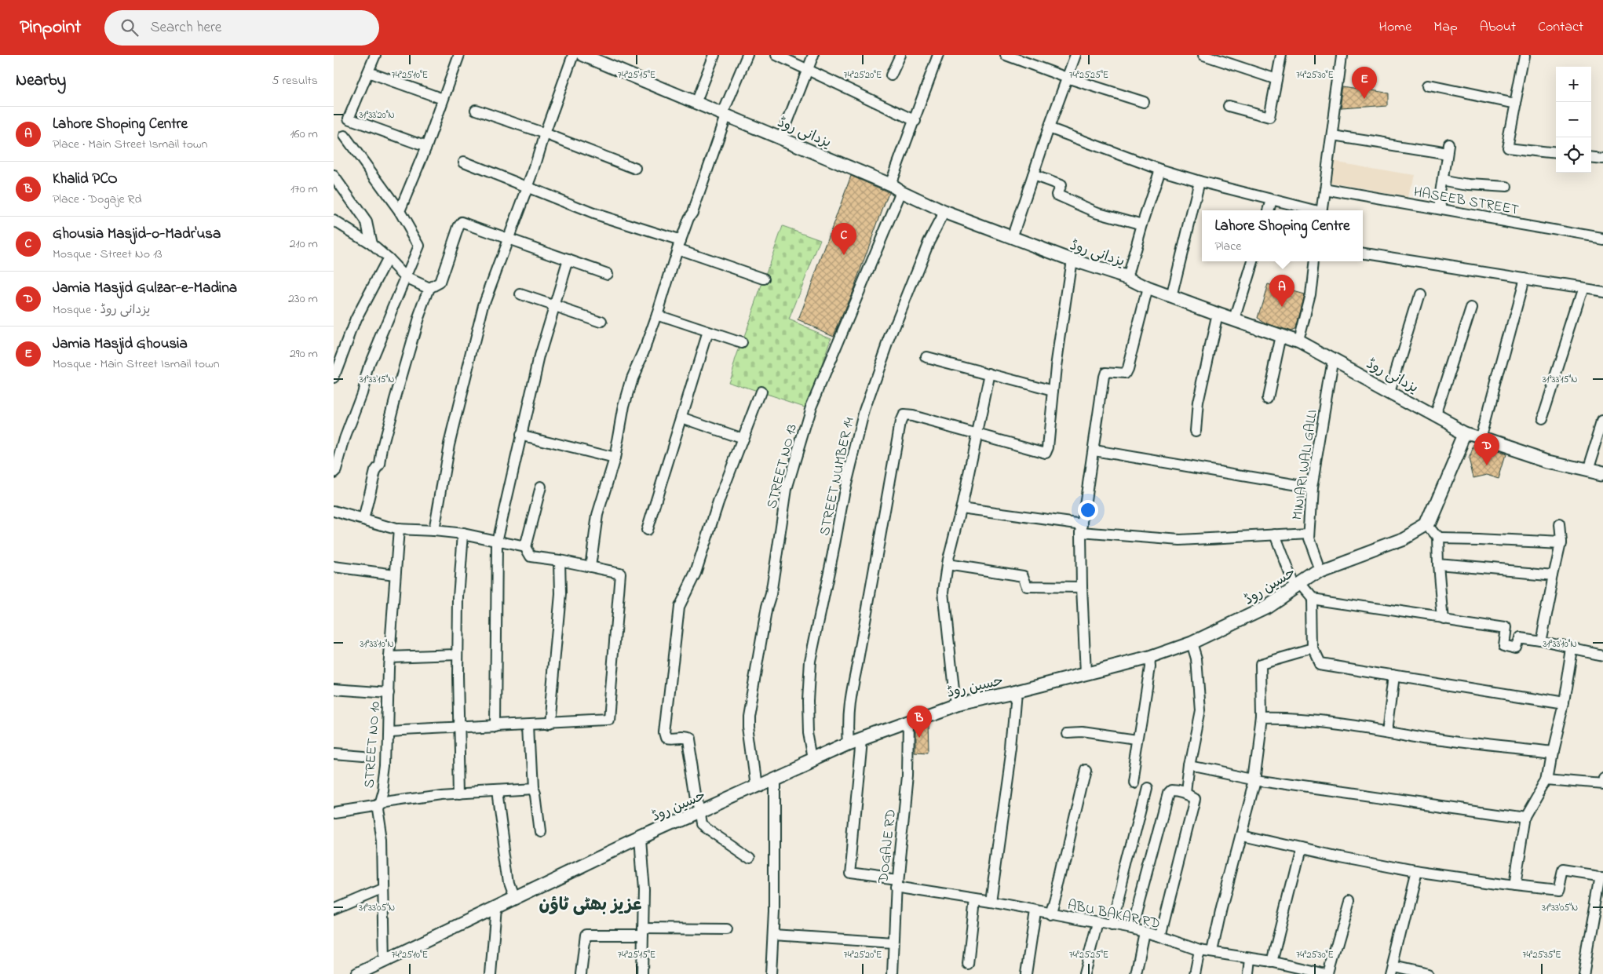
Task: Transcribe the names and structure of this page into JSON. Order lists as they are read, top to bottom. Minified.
{"streets":{"street":["یزدانی روڈ","HASEEB STREET","MINIARI WALI GALLI","STREET NO 13","STREET NUMBER 14","حسین روڈ","STREET NO 10","DOGAJE RD","ABU BAKAR RD"]},"crossings":[["یزدانی روڈ","MINIARI WALI GALLI"],["یزدانی روڈ","STREET NO 13"],["یزدانی روڈ","STREET NUMBER 14"],["MINIARI WALI GALLI","حسین روڈ"],["STREET NO 13","حسین روڈ"],["STREET NUMBER 14","حسین روڈ"],["حسین روڈ","STREET NO 10"],["حسین روڈ","DOGAJE RD"],["حسین روڈ","ABU BAKAR RD"],["DOGAJE RD","ABU BAKAR RD"]],"districts":["عزیز بھٹی ٹاؤن"],"page":{"header":"Pinpoint","search":"Search here","nav":["Home","Map","About","Contact"],"heading":["Nearby","5 results"],"map_buttons":["+","−"],"pins":["E","C","A","D","B"],"list":[{"mark":"A","name":"Lahore Shoping Centre","note":"Place · Main Street Ismail town","value":"160 m"},{"mark":"B","name":"Khalid PCO","note":"Place · Dogaje Rd","value":"170 m"},{"mark":"C","name":"Ghousia Masjid-o-Madr'usa","note":"Mosque · Street No 13","value":"210 m"},{"mark":"D","name":"Jamia Masjid Gulzar-e-Madina","note":"Mosque · یزدانی روڈ","value":"230 m"},{"mark":"E","name":"Jamia Masjid Ghousia","note":"Mosque · Main Street Ismail town","value":"290 m"}],"popup":["Lahore Shoping Centre","Place"]},"coordinates":["74°25'10\"E","74°25'15\"E","74°25'20\"E","74°25'25\"E","74°25'30\"E","31°33'20\"N","31°33'15\"N","31°33'10\"N","31°33'05\"N","74°25'35\"E"]}
